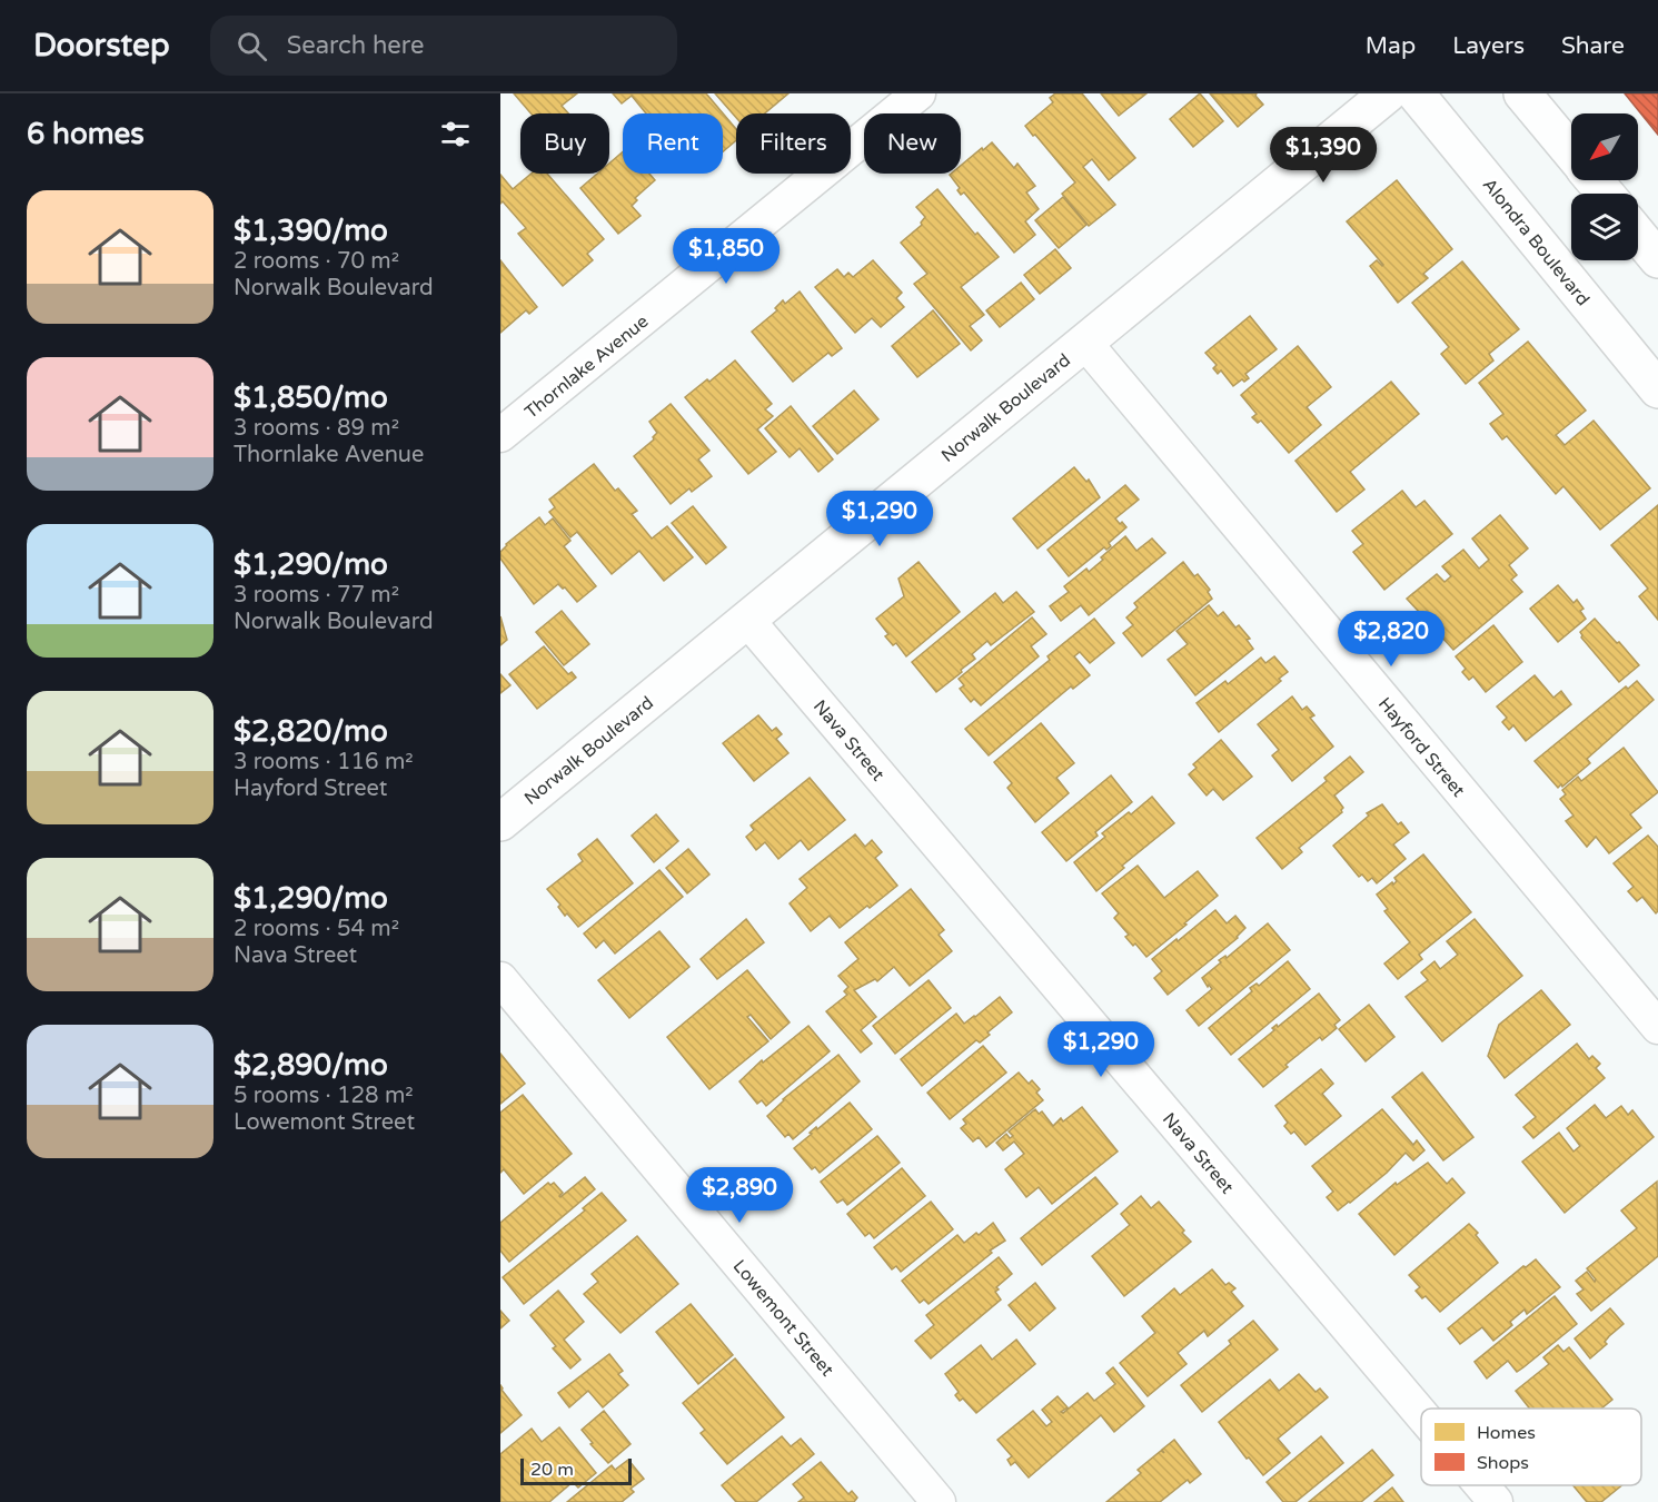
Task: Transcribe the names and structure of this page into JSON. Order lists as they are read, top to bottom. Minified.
{"streets":{"street":["Alondra Boulevard","Thornlake Avenue","Norwalk Boulevard","Nava Street","Hayford Street","Lowemont Street"]},"crossings":[["Norwalk Boulevard","Nava Street"],["Norwalk Boulevard","Hayford Street"]],"legend":["Homes","Shops"],"scale_bar":"20 m","north":"bottom left","page":{"header":"Doorstep","search":"Search here","nav":["Map","Layers","Share"],"heading":"6 homes","chip":["Buy","Rent","Filters","New"],"price":["$1,390","$1,850","$1,290","$2,820","$1,290","$2,890"],"list":[{"name":"$1,390/mo","note":"2 rooms · 70 m² · Norwalk Boulevard"},{"name":"$1,850/mo","note":"3 rooms · 89 m² · Thornlake Avenue"},{"name":"$1,290/mo","note":"3 rooms · 77 m² · Norwalk Boulevard"},{"name":"$2,820/mo","note":"3 rooms · 116 m² · Hayford Street"},{"name":"$1,290/mo","note":"2 rooms · 54 m² · Nava Street"},{"name":"$2,890/mo","note":"5 rooms · 128 m² · Lowemont Street"}],"scale":"20 m"}}
